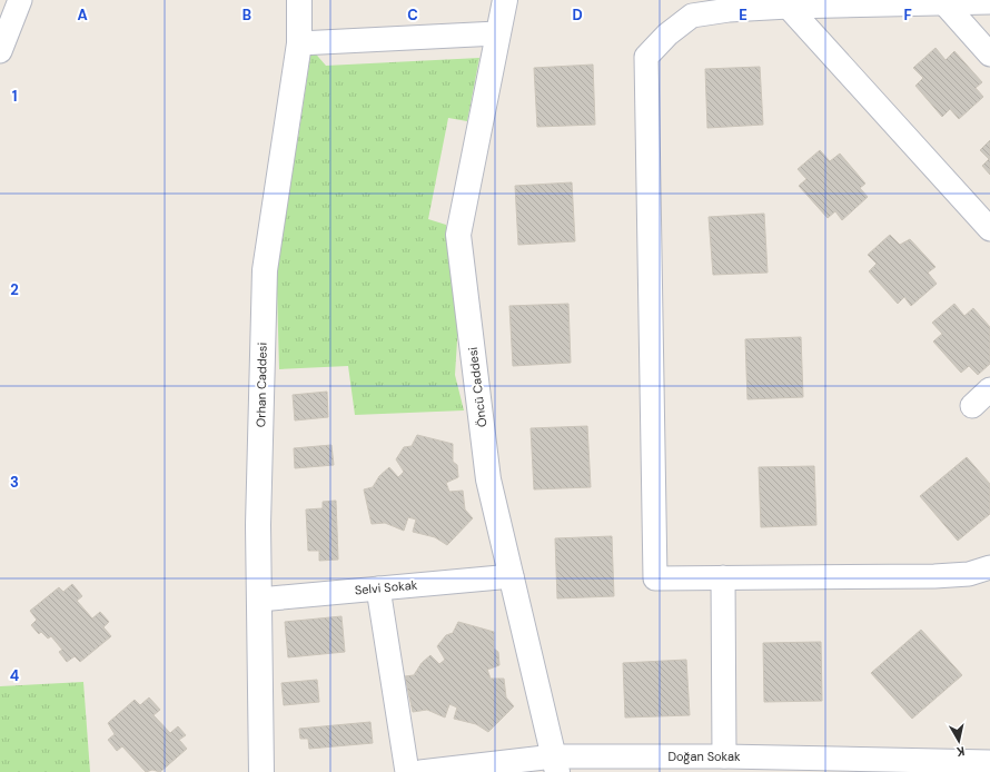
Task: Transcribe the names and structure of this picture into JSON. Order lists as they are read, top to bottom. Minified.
{"streets":{"street":["Orhan Caddesi","Öncü Caddesi","Selvi Sokak","Doğan Sokak"]},"crossings":[["Orhan Caddesi","Selvi Sokak"],["Öncü Caddesi","Selvi Sokak"],["Öncü Caddesi","Doğan Sokak"]],"north":"bottom","grid":{"columns":["A","B","C","D","E","F"],"rows":["1","2","3","4"]}}
